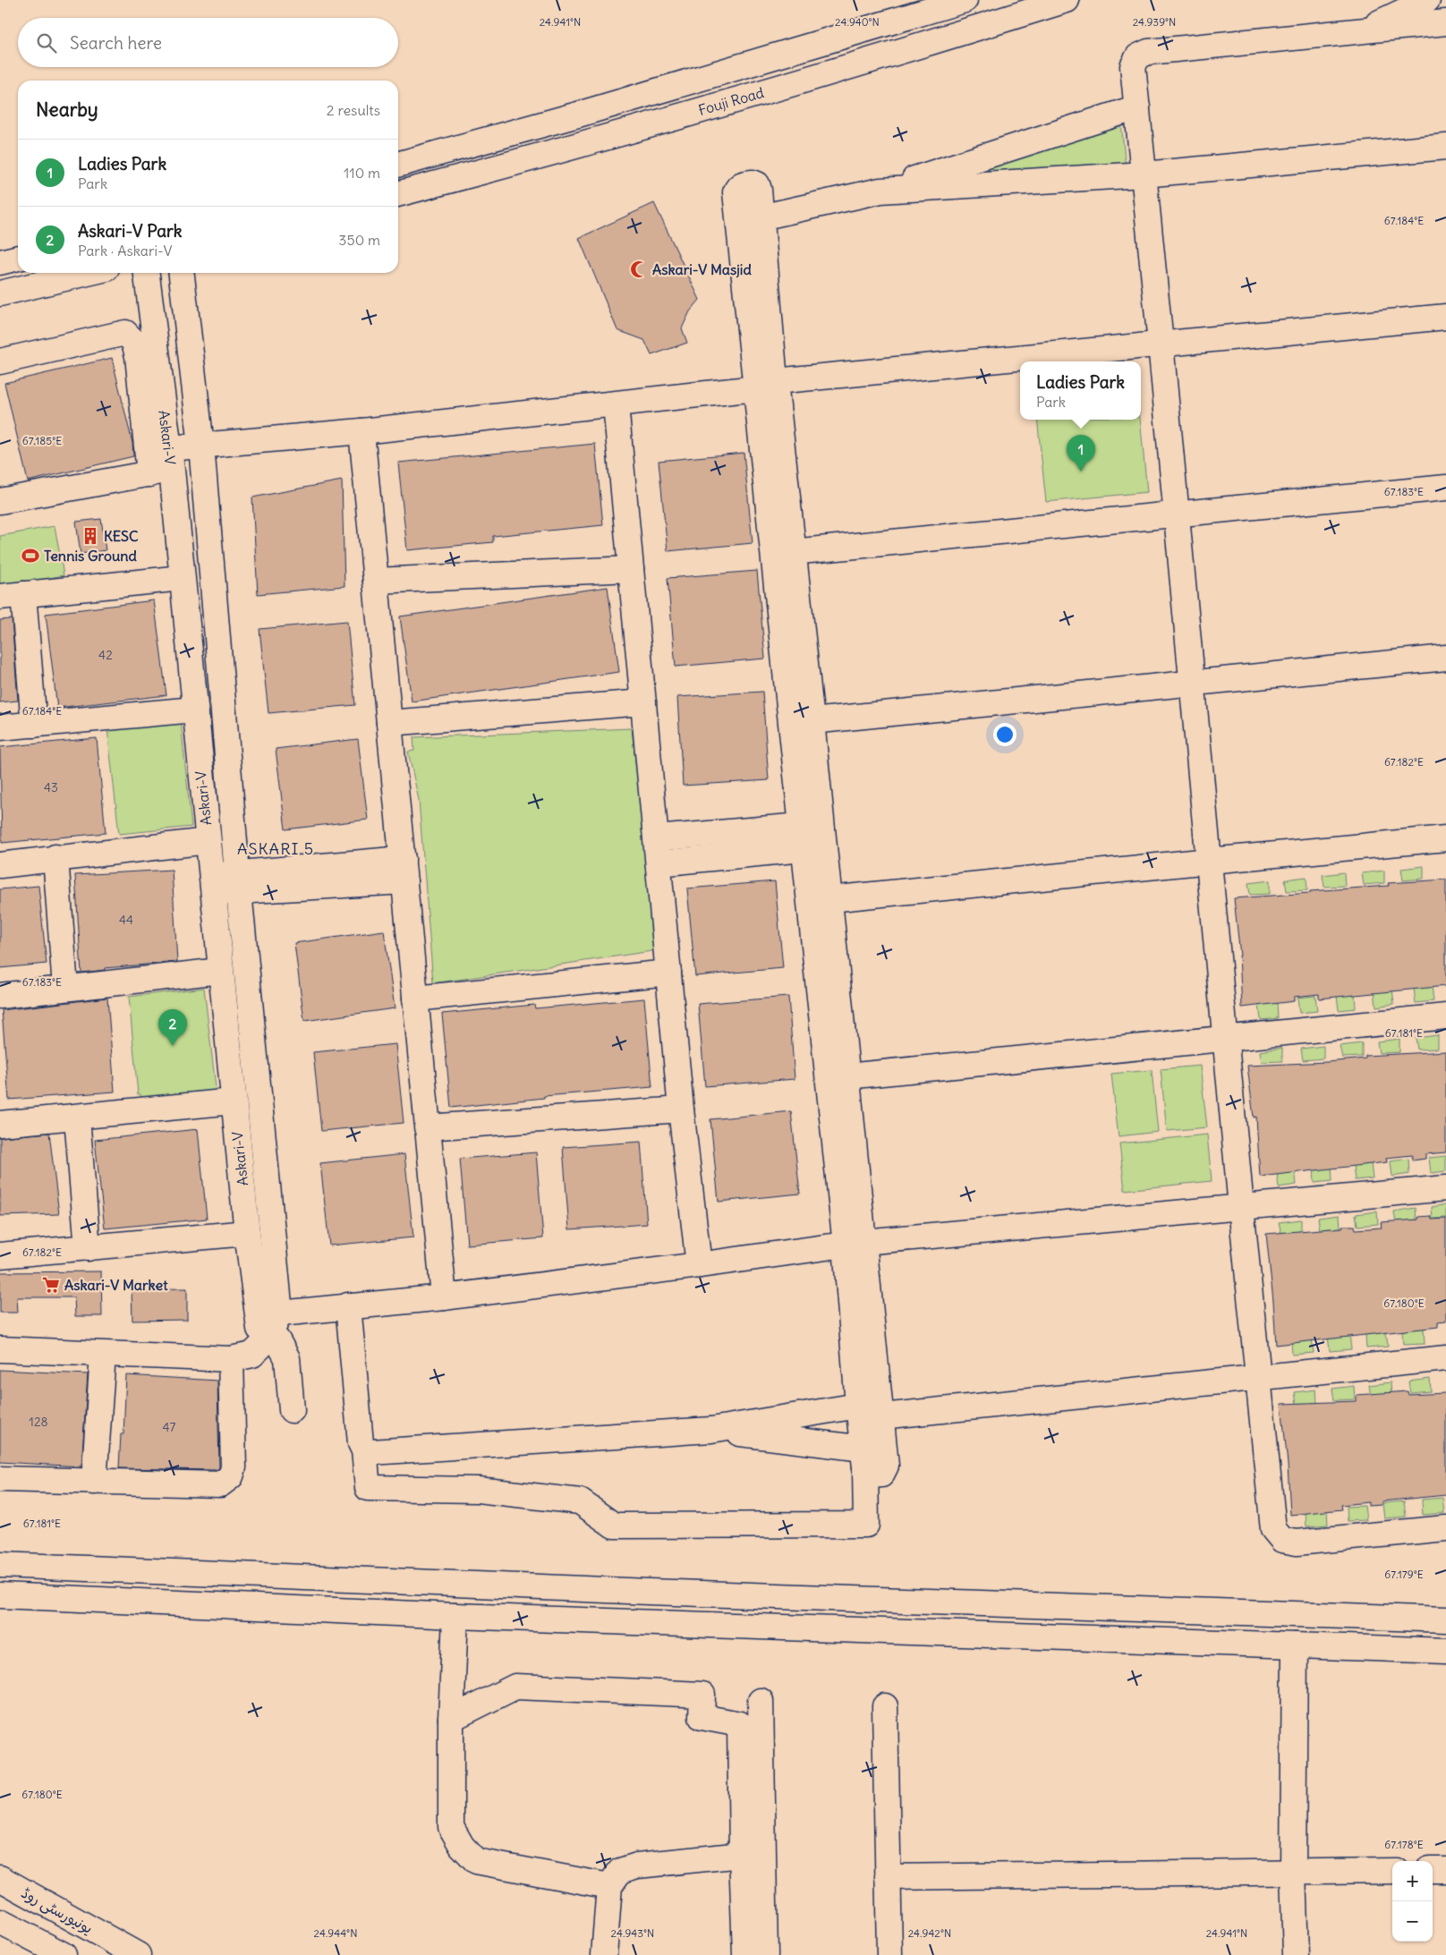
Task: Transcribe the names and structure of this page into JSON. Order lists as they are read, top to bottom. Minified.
{"streets":{"main road":["Fouji Road","Askari-V","یونیورسٹی روڈ"]},"districts":["ASKARI 5"],"places":{"mosque":["Askari-V Masjid"],"building":["KESC"],"sports":["Tennis Ground"],"supermarket":["Askari-V Market"]},"house_numbers":["42","43","44","128","47"],"page":{"search":"Search here","heading":["Nearby","2 results"],"list":[{"mark":"1","name":"Ladies Park","note":"Park","value":"110 m"},{"mark":"2","name":"Askari-V Park","note":"Park · Askari-V","value":"350 m"}],"popup":["Ladies Park","Park"],"pins":["1","2"],"map_buttons":["+","−"]},"coordinates":["24.940°N","24.941°N","24.939°N","67.184°E","67.185°E","67.183°E","67.182°E","67.181°E","67.180°E","67.179°E","67.178°E","24.944°N","24.943°N","24.942°N"]}
